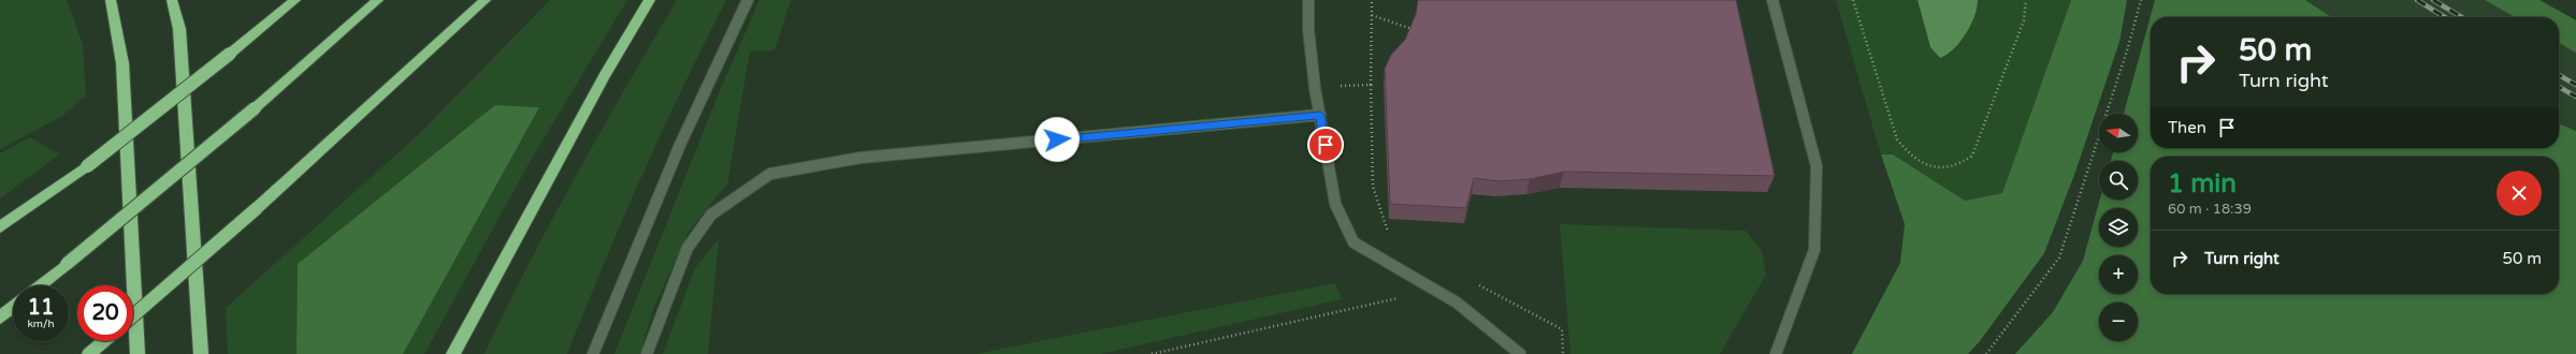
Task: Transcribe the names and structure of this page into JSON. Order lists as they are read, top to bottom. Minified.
{"north":"left","page":{"turn":["50 m","Turn right"],"then":"Then","map_buttons":["+","−"],"heading":["1 min","60 m · 18:39"],"list":[{"name":"Turn right","value":"50 m"}],"speed":"11 km/h","limit":"20"}}
